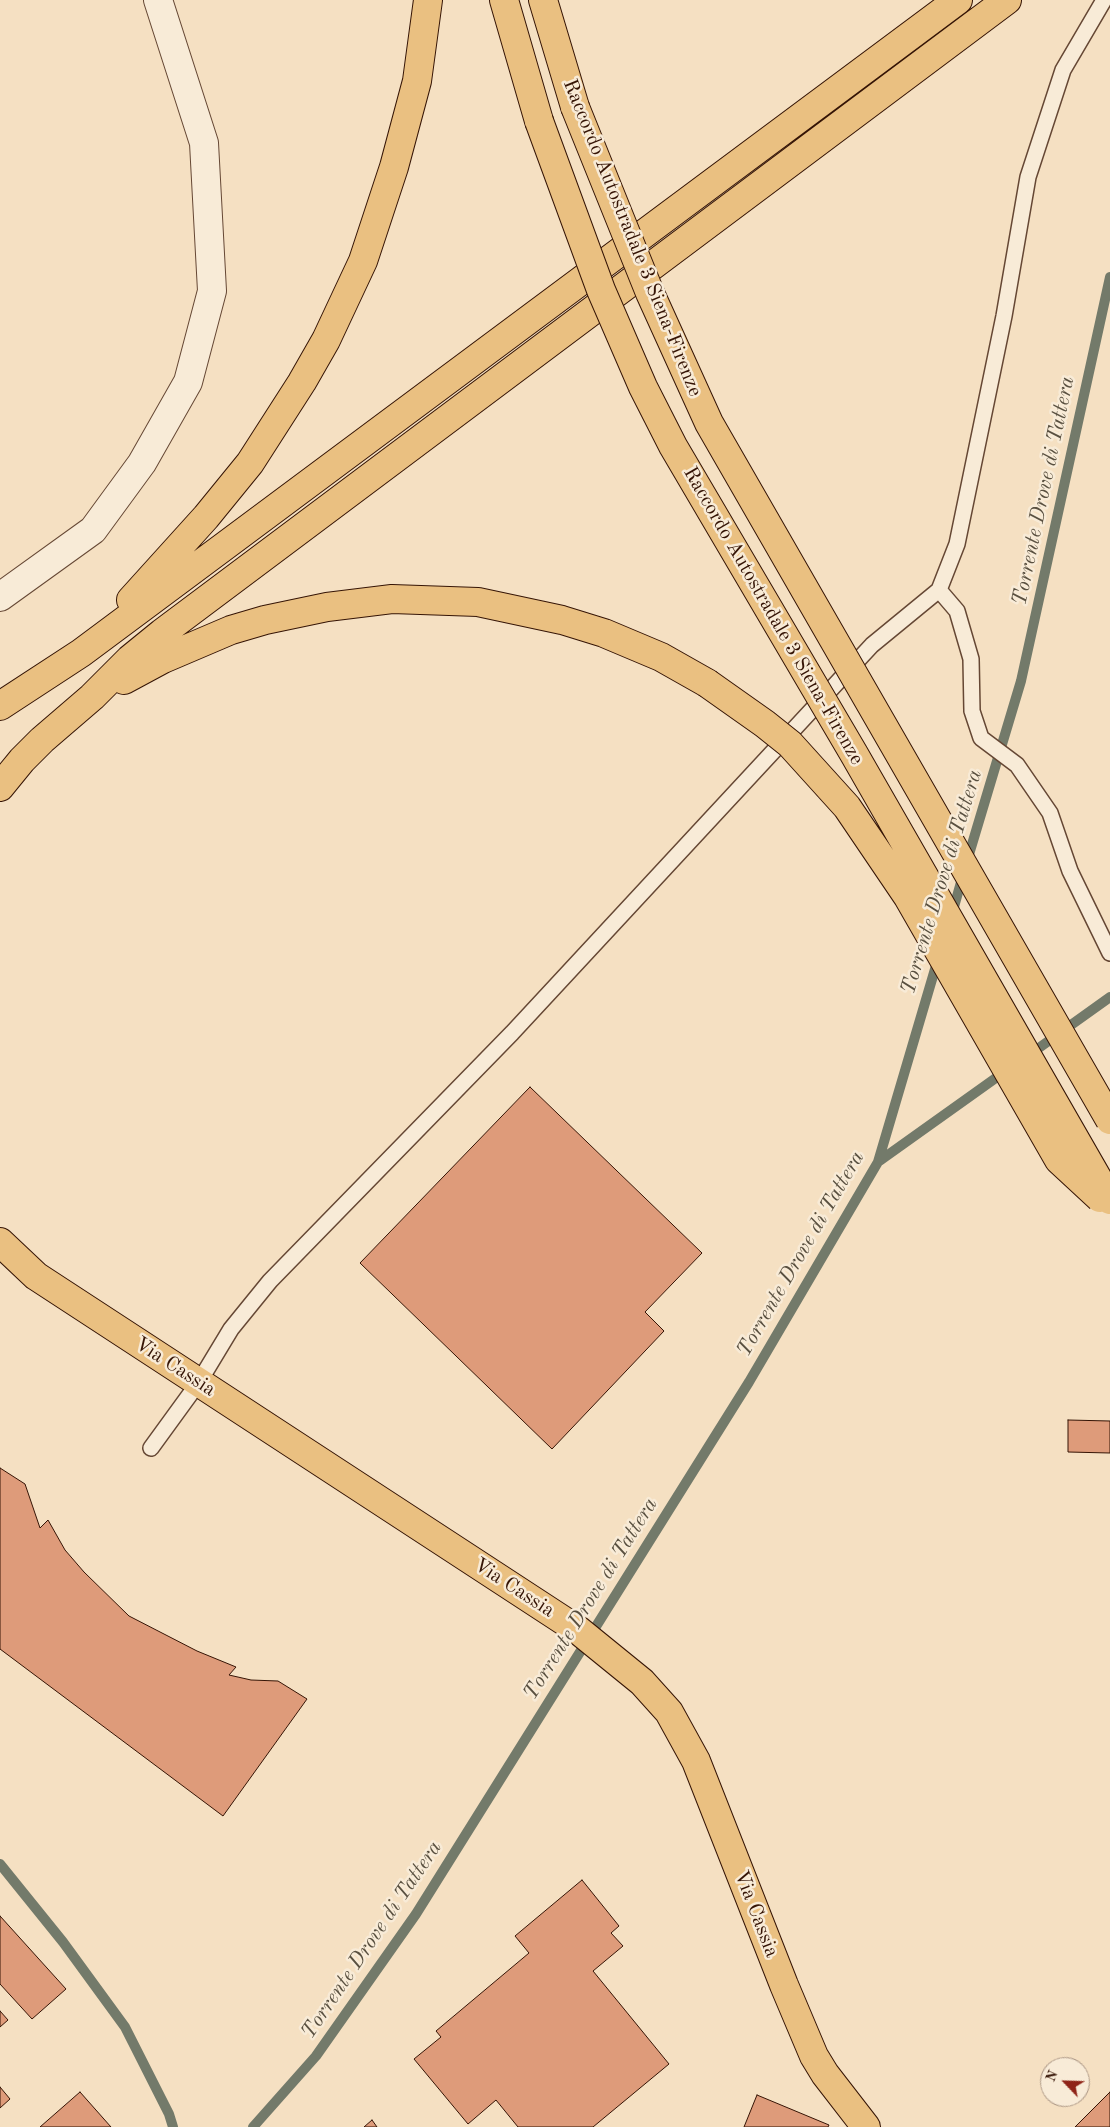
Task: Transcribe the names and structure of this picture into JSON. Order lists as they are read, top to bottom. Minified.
{"streets":{"main road":["Raccordo Autostradale 3 Siena-Firenze","Via Cassia"]},"water":["Torrente Drove di Tattera"],"north":"top left"}
